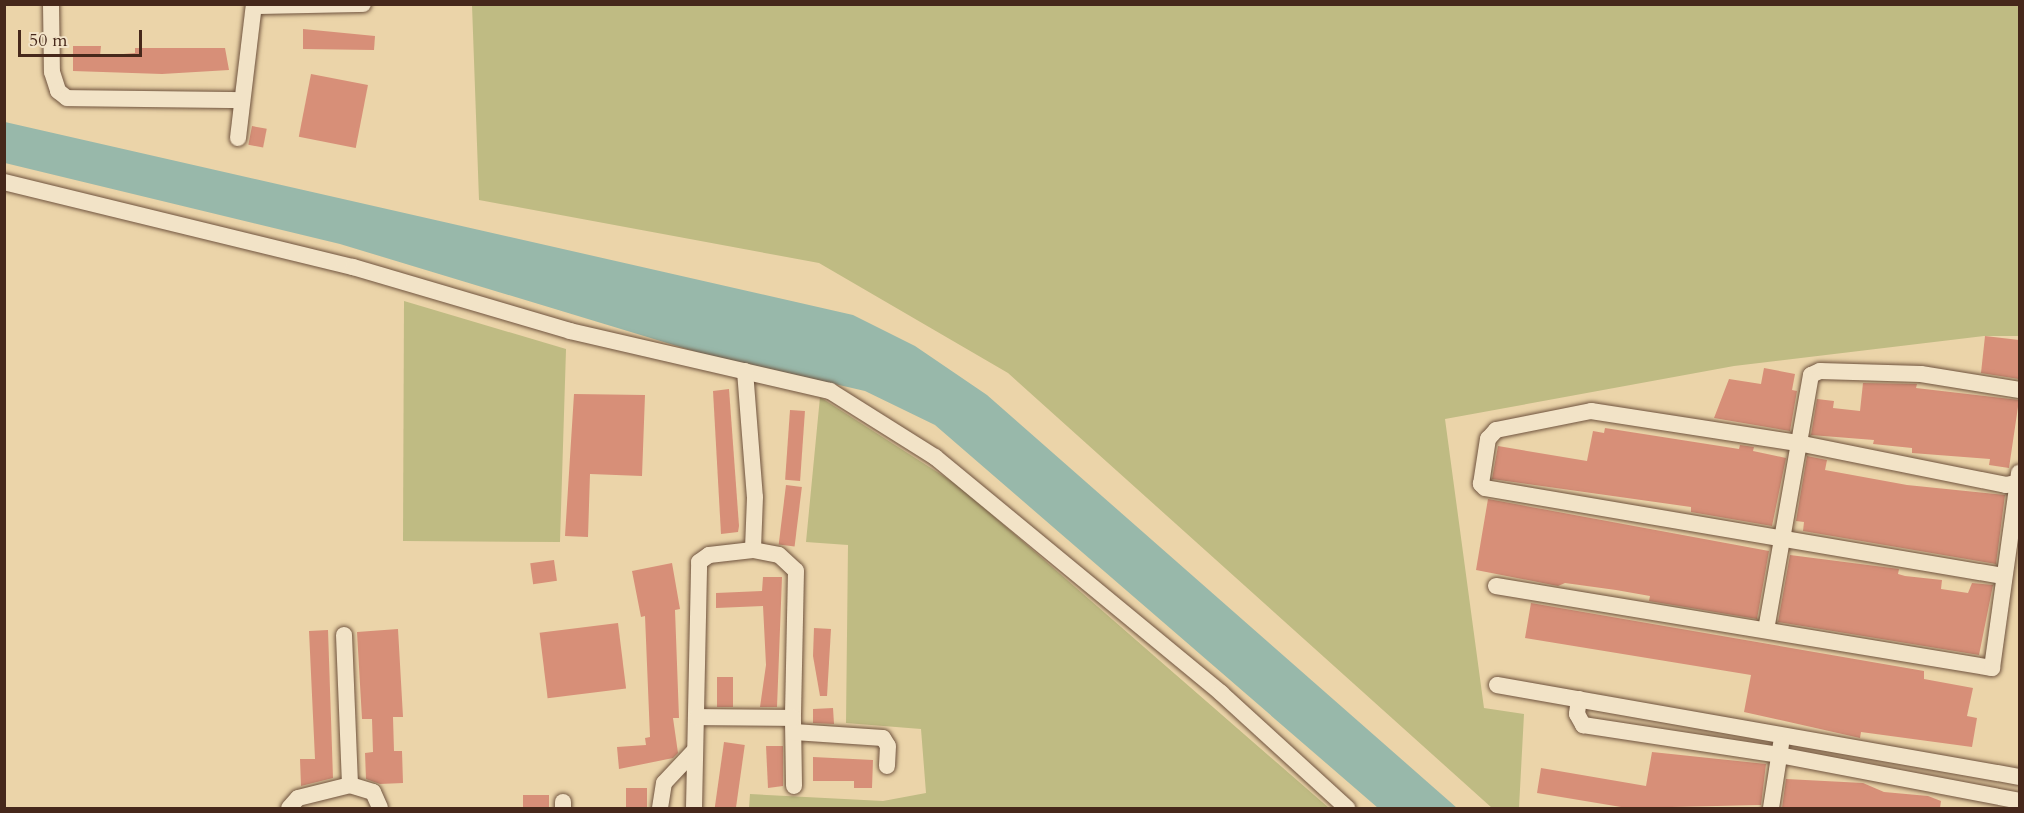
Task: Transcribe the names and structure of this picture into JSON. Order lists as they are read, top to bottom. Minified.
{"scale_bar":"50 m"}
